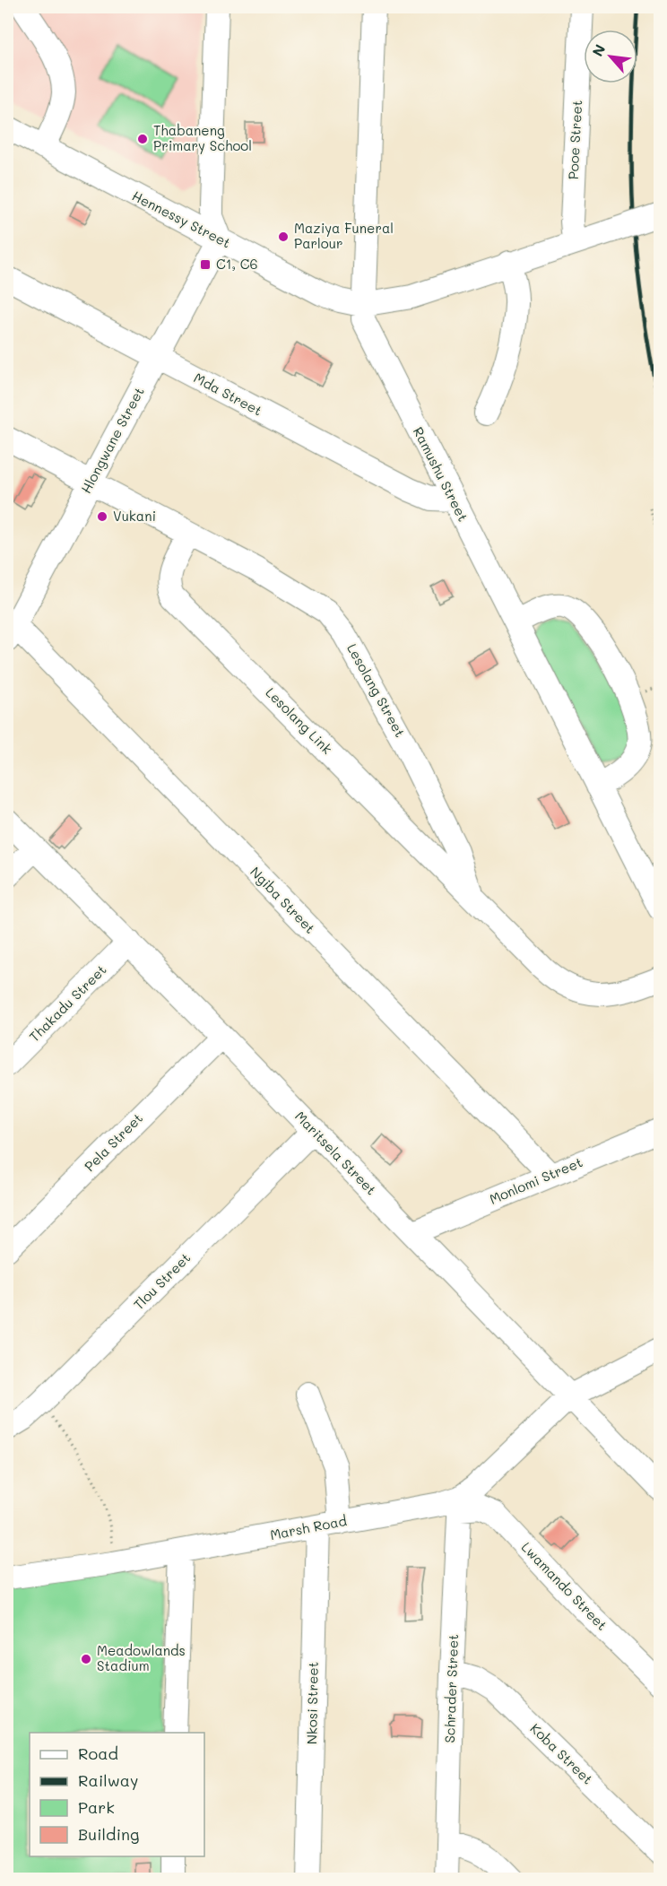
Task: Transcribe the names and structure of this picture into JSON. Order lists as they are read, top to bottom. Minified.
{"streets":{"street":["Pooe Street","Hennessy Street","Mda Street","Hlongwane Street","Ramushu Street","Lesolang Street","Lesolang Link","Ngiba Street","Thakadu Street","Pela Street","Maritsela Street","Monlomi Street","Tlou Street","Marsh Road","Lwamando Street","Schrader Street","Nkosi Street","Koba Street"]},"crossings":[["Pooe Street","Hennessy Street"],["Hennessy Street","Hlongwane Street"],["Hennessy Street","Ramushu Street"],["Mda Street","Hlongwane Street"],["Mda Street","Ramushu Street"],["Hlongwane Street","Lesolang Street"],["Hlongwane Street","Ngiba Street"],["Lesolang Street","Lesolang Link"],["Ngiba Street","Monlomi Street"],["Thakadu Street","Maritsela Street"],["Pela Street","Maritsela Street"],["Maritsela Street","Monlomi Street"],["Maritsela Street","Tlou Street"],["Maritsela Street","Marsh Road"],["Marsh Road","Lwamando Street"],["Marsh Road","Schrader Street"],["Marsh Road","Nkosi Street"],["Lwamando Street","Schrader Street"],["Schrader Street","Koba Street"]],"places":{"other":["Thabaneng Primary School","Maziya Funeral Parlour","Vukani","Meadowlands Stadium"],"transit":["C1, C6"]},"legend":["Road","Railway","Park","Building"],"north":"top left"}
